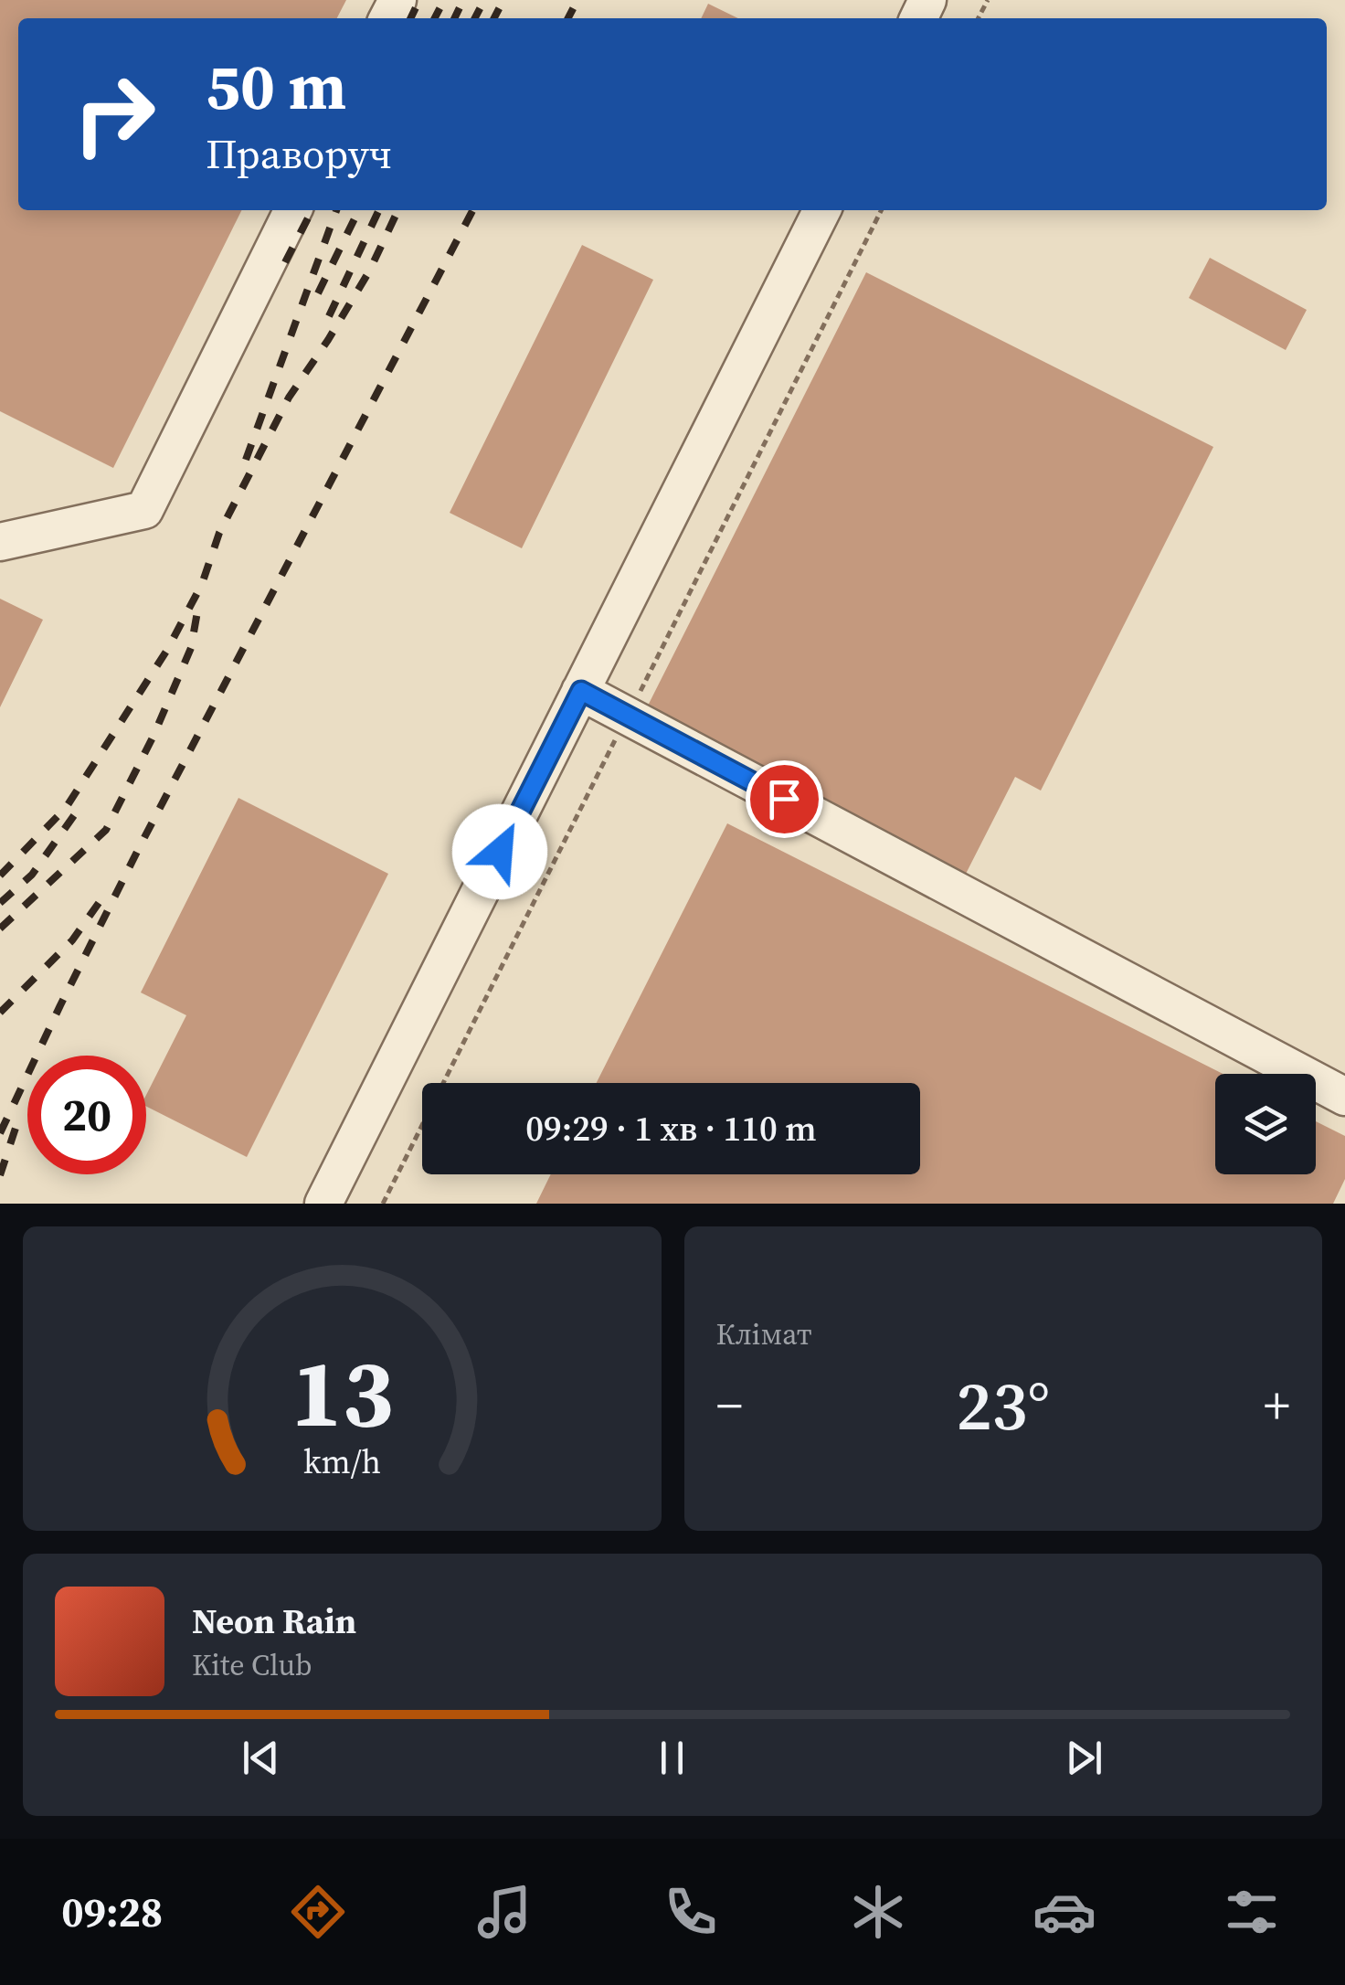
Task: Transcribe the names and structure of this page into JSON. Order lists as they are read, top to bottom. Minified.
{"page":{"turn":["50 m","Праворуч"],"limit":"20","trip":"09:29 · 1 хв · 110 m","tile":"Клімат","heat":["−","23°","+"],"song":["Neon Rain","Kite Club"],"tabs":"09:28","gauge":["13","km/h"]}}
